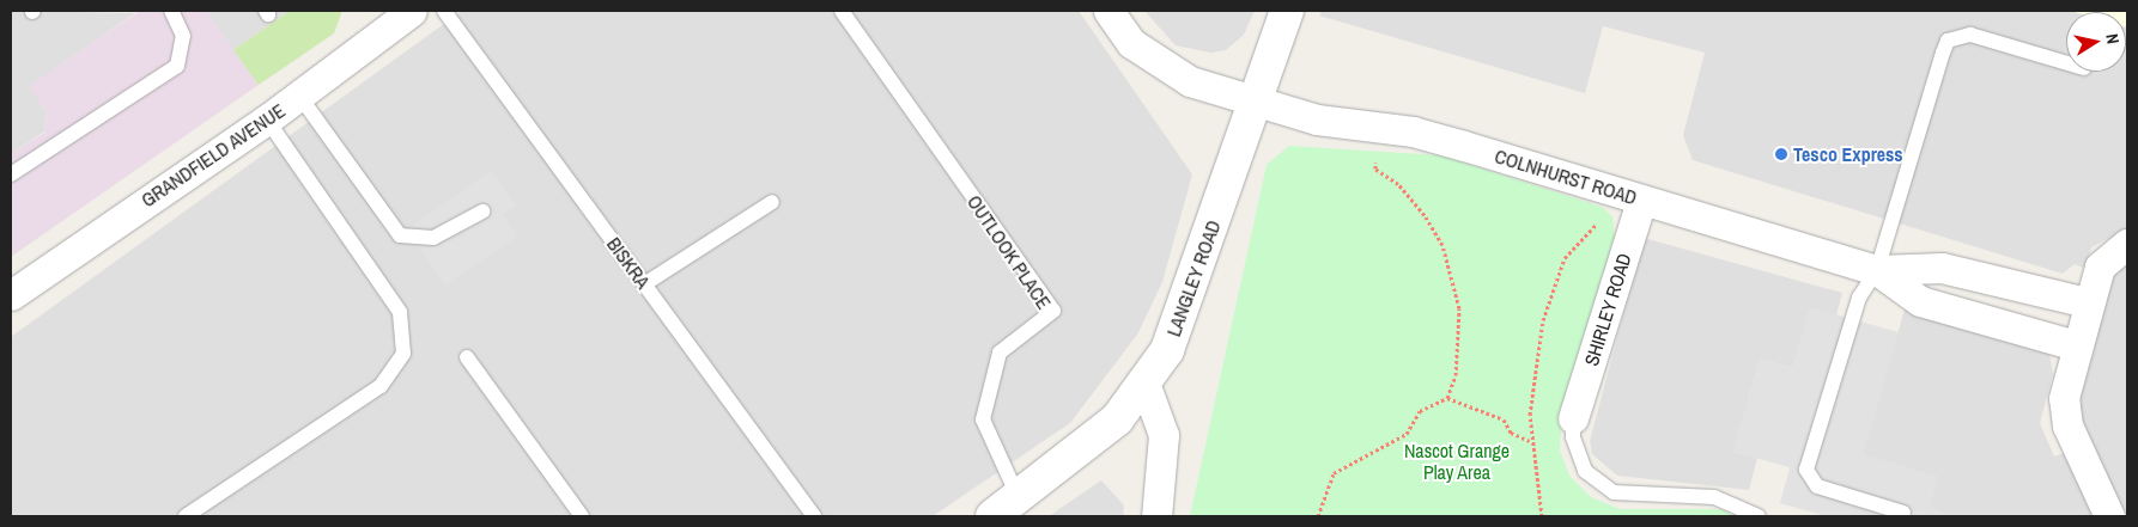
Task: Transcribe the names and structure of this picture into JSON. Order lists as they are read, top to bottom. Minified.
{"streets":{"street":["GRANDFIELD AVENUE","COLNHURST ROAD","LANGLEY ROAD","SHIRLEY ROAD"],"lane":["OUTLOOK PLACE","BISKRA"]},"crossings":[["COLNHURST ROAD","LANGLEY ROAD"],["COLNHURST ROAD","SHIRLEY ROAD"],["OUTLOOK PLACE","LANGLEY ROAD"]],"parks":["Nascot Grange Play Area"],"places":["Tesco Express"],"north":"right"}
